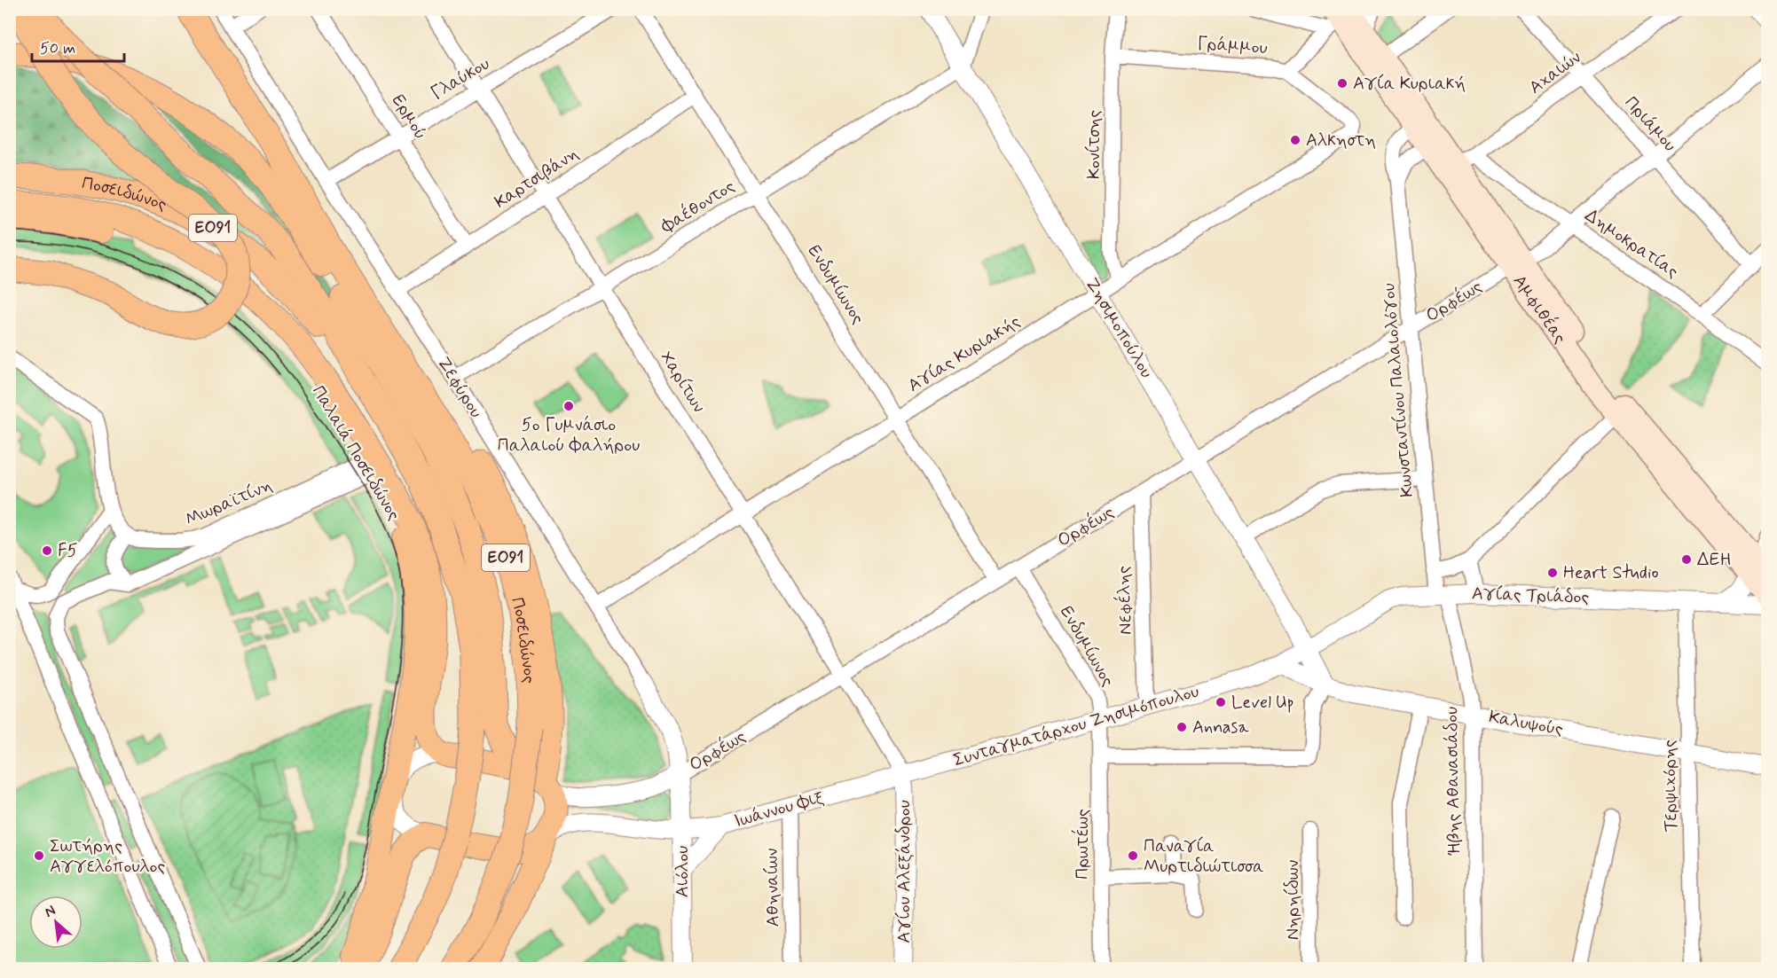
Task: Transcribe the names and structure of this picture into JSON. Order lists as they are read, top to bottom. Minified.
{"streets":{"highway":["Ποσειδώνος","ΕΟ91"],"main road":["Αμφιθέας","Παλαιά Ποσειδώνος"],"street":["Γράμμου","Αχαιών","Γλαύκου","Ερμού","Πριάμου","Κονίτσης","Καρτσιβάνη","Φαέθοντος","Δημοκρατίας","Ενδυμίωνος","Ορφέως","Ζησιμοπούλου","Αγίας Κυριακής","Χαρίτων","Ζεφύρου","Κωνσταντίνου Παλαιολόγου","Μωραϊτίνη","Αγίας Τριάδος","Νεφέλης","Καλυψούς","Συνταγματάρχου Ζησιμόπουλου","Ήβης Αθανασιάδου","Τερψιχόρης","Ιωάννου Φιξ","Πρωτέως","Αιόλου","Αγίου Αλεξάνδρου","Αθηναίων","Νηρηίδων"]},"crossings":[["Γράμμου","Κονίτσης"],["Γράμμου","Αγίας Κυριακής"],["Αχαιών","Πριάμου"],["Αχαιών","Δημοκρατίας"],["Αχαιών","Αμφιθέας"],["Γλαύκου","Ερμού"],["Γλαύκου","Χαρίτων"],["Γλαύκου","Ζεφύρου"],["Ερμού","Καρτσιβάνη"],["Πριάμου","Ορφέως"],["Κονίτσης","Αγίας Κυριακής"],["Καρτσιβάνη","Ενδυμίωνος"],["Καρτσιβάνη","Χαρίτων"],["Καρτσιβάνη","Ζεφύρου"],["Φαέθοντος","Ενδυμίωνος"],["Φαέθοντος","Ζησιμοπούλου"],["Φαέθοντος","Χαρίτων"],["Φαέθοντος","Ζεφύρου"],["Δημοκρατίας","Ορφέως"],["Δημοκρατίας","Αμφιθέας"],["Ενδυμίωνος","Ορφέως"],["Ενδυμίωνος","Αγίας Κυριακής"],["Ενδυμίωνος","Συνταγματάρχου Ζησιμόπουλου"],["Ενδυμίωνος","Πρωτέως"],["Ορφέως","Αμφιθέας"],["Ορφέως","Ζησιμοπούλου"],["Ορφέως","Χαρίτων"],["Ορφέως","Ζεφύρου"],["Ορφέως","Κωνσταντίνου Παλαιολόγου"],["Ορφέως","Νεφέλης"],["Ορφέως","Αιόλου"],["Αμφιθέας","Κωνσταντίνου Παλαιολόγου"],["Ζησιμοπούλου","Αγίας Κυριακής"],["Ζησιμοπούλου","Αγίας Τριάδος"],["Ζησιμοπούλου","Συνταγματάρχου Ζησιμόπουλου"],["Αγίας Κυριακής","Χαρίτων"],["Αγίας Κυριακής","Ζεφύρου"],["Χαρίτων","Συνταγματάρχου Ζησιμόπουλου"],["Χαρίτων","Ιωάννου Φιξ"],["Χαρίτων","Αγίου Αλεξάνδρου"],["Ζεφύρου","Αιόλου"],["Κωνσταντίνου Παλαιολόγου","Αγίας Τριάδος"],["Κωνσταντίνου Παλαιολόγου","Ήβης Αθανασιάδου"],["Παλαιά Ποσειδώνος","Μωραϊτίνη"],["Αγίας Τριάδος","Συνταγματάρχου Ζησιμόπουλου"],["Αγίας Τριάδος","Ήβης Αθανασιάδου"],["Αγίας Τριάδος","Τερψιχόρης"],["Νεφέλης","Συνταγματάρχου Ζησιμόπουλου"],["Καλυψούς","Συνταγματάρχου Ζησιμόπουλου"],["Καλυψούς","Ήβης Αθανασιάδου"],["Καλυψούς","Τερψιχόρης"],["Συνταγματάρχου Ζησιμόπουλου","Ιωάννου Φιξ"],["Συνταγματάρχου Ζησιμόπουλου","Πρωτέως"],["Συνταγματάρχου Ζησιμόπουλου","Αγίου Αλεξάνδρου"],["Ιωάννου Φιξ","Αιόλου"],["Ιωάννου Φιξ","Αγίου Αλεξάνδρου"],["Ιωάννου Φιξ","Αθηναίων"]],"places":["Αγία Κυριακή","Αλκηστη","5ο Γυμνάσιο Παλαιού Φαλήρου","F5","ΔΕΗ","Heart Studio","Level Up","Annasa","Σωτήρης Αγγελόπουλος","Παναγία Μυρτιδιώτισσα"],"scale_bar":"50 m","north":"top left"}
